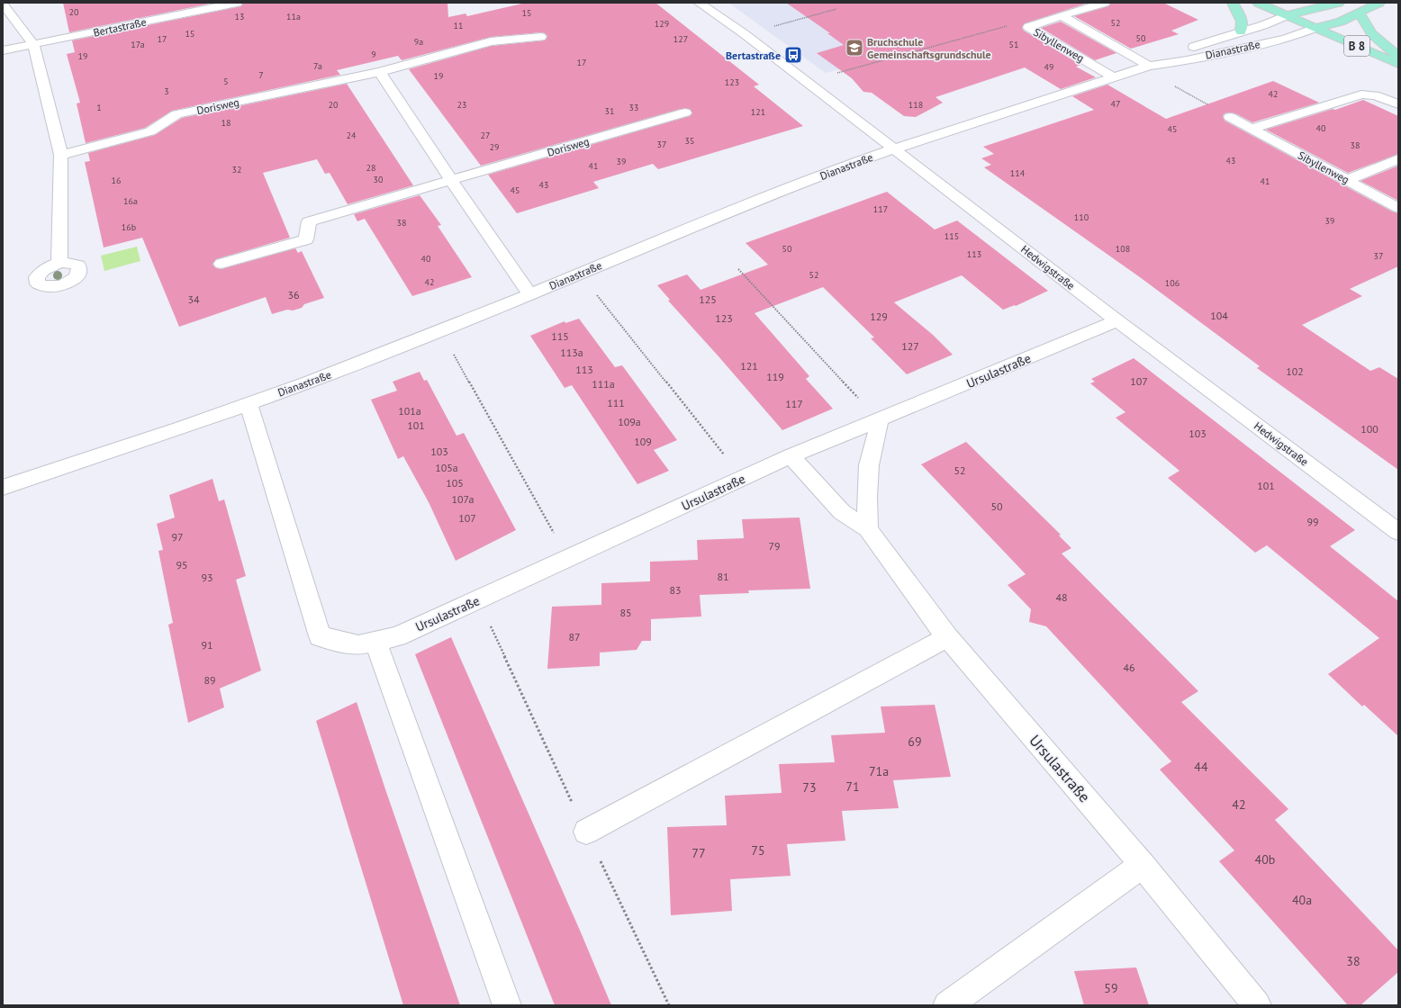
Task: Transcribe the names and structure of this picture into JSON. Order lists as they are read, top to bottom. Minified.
{"streets":{"main road":["B 8"],"street":["Bertastraße","Sibyllenweg","Dianastraße","Dorisweg","Hedwigstraße","Ursulastraße"]},"crossings":[["Sibyllenweg","Dianastraße"],["B 8","Dianastraße"],["Dianastraße","Hedwigstraße"],["Dianastraße","Ursulastraße"],["Hedwigstraße","Ursulastraße"]],"places":{"school or university":["Bruchschule Gemeinschaftsgrundschule"],"bus stop":["Bertastraße"]},"house_numbers":["20","15","13","11a","52","129","11","15","50","17","127","9a","17a","51","9","19","17","7a","49","7","19","5","123","3","42","47","20","23","118","1","33","31","121","18","40","45","24","27","35","37","38","29","43","39","41","28","32","114","30","16","41","43","45","16a","117","110","39","38","16b","115","50","108","113","37","40","52","42","106","36","34","125","104","129","123","115","127","113a","121","113","102","119","107","111a","111","117","101a","109a","101","100","103","109","103","105a","52","105","101","107a","50","107","99","97","79","95","81","93","83","48","85","87","91","46","89","69","44","71a","71","73","42","75","77","40b","40a","38","59"]}
